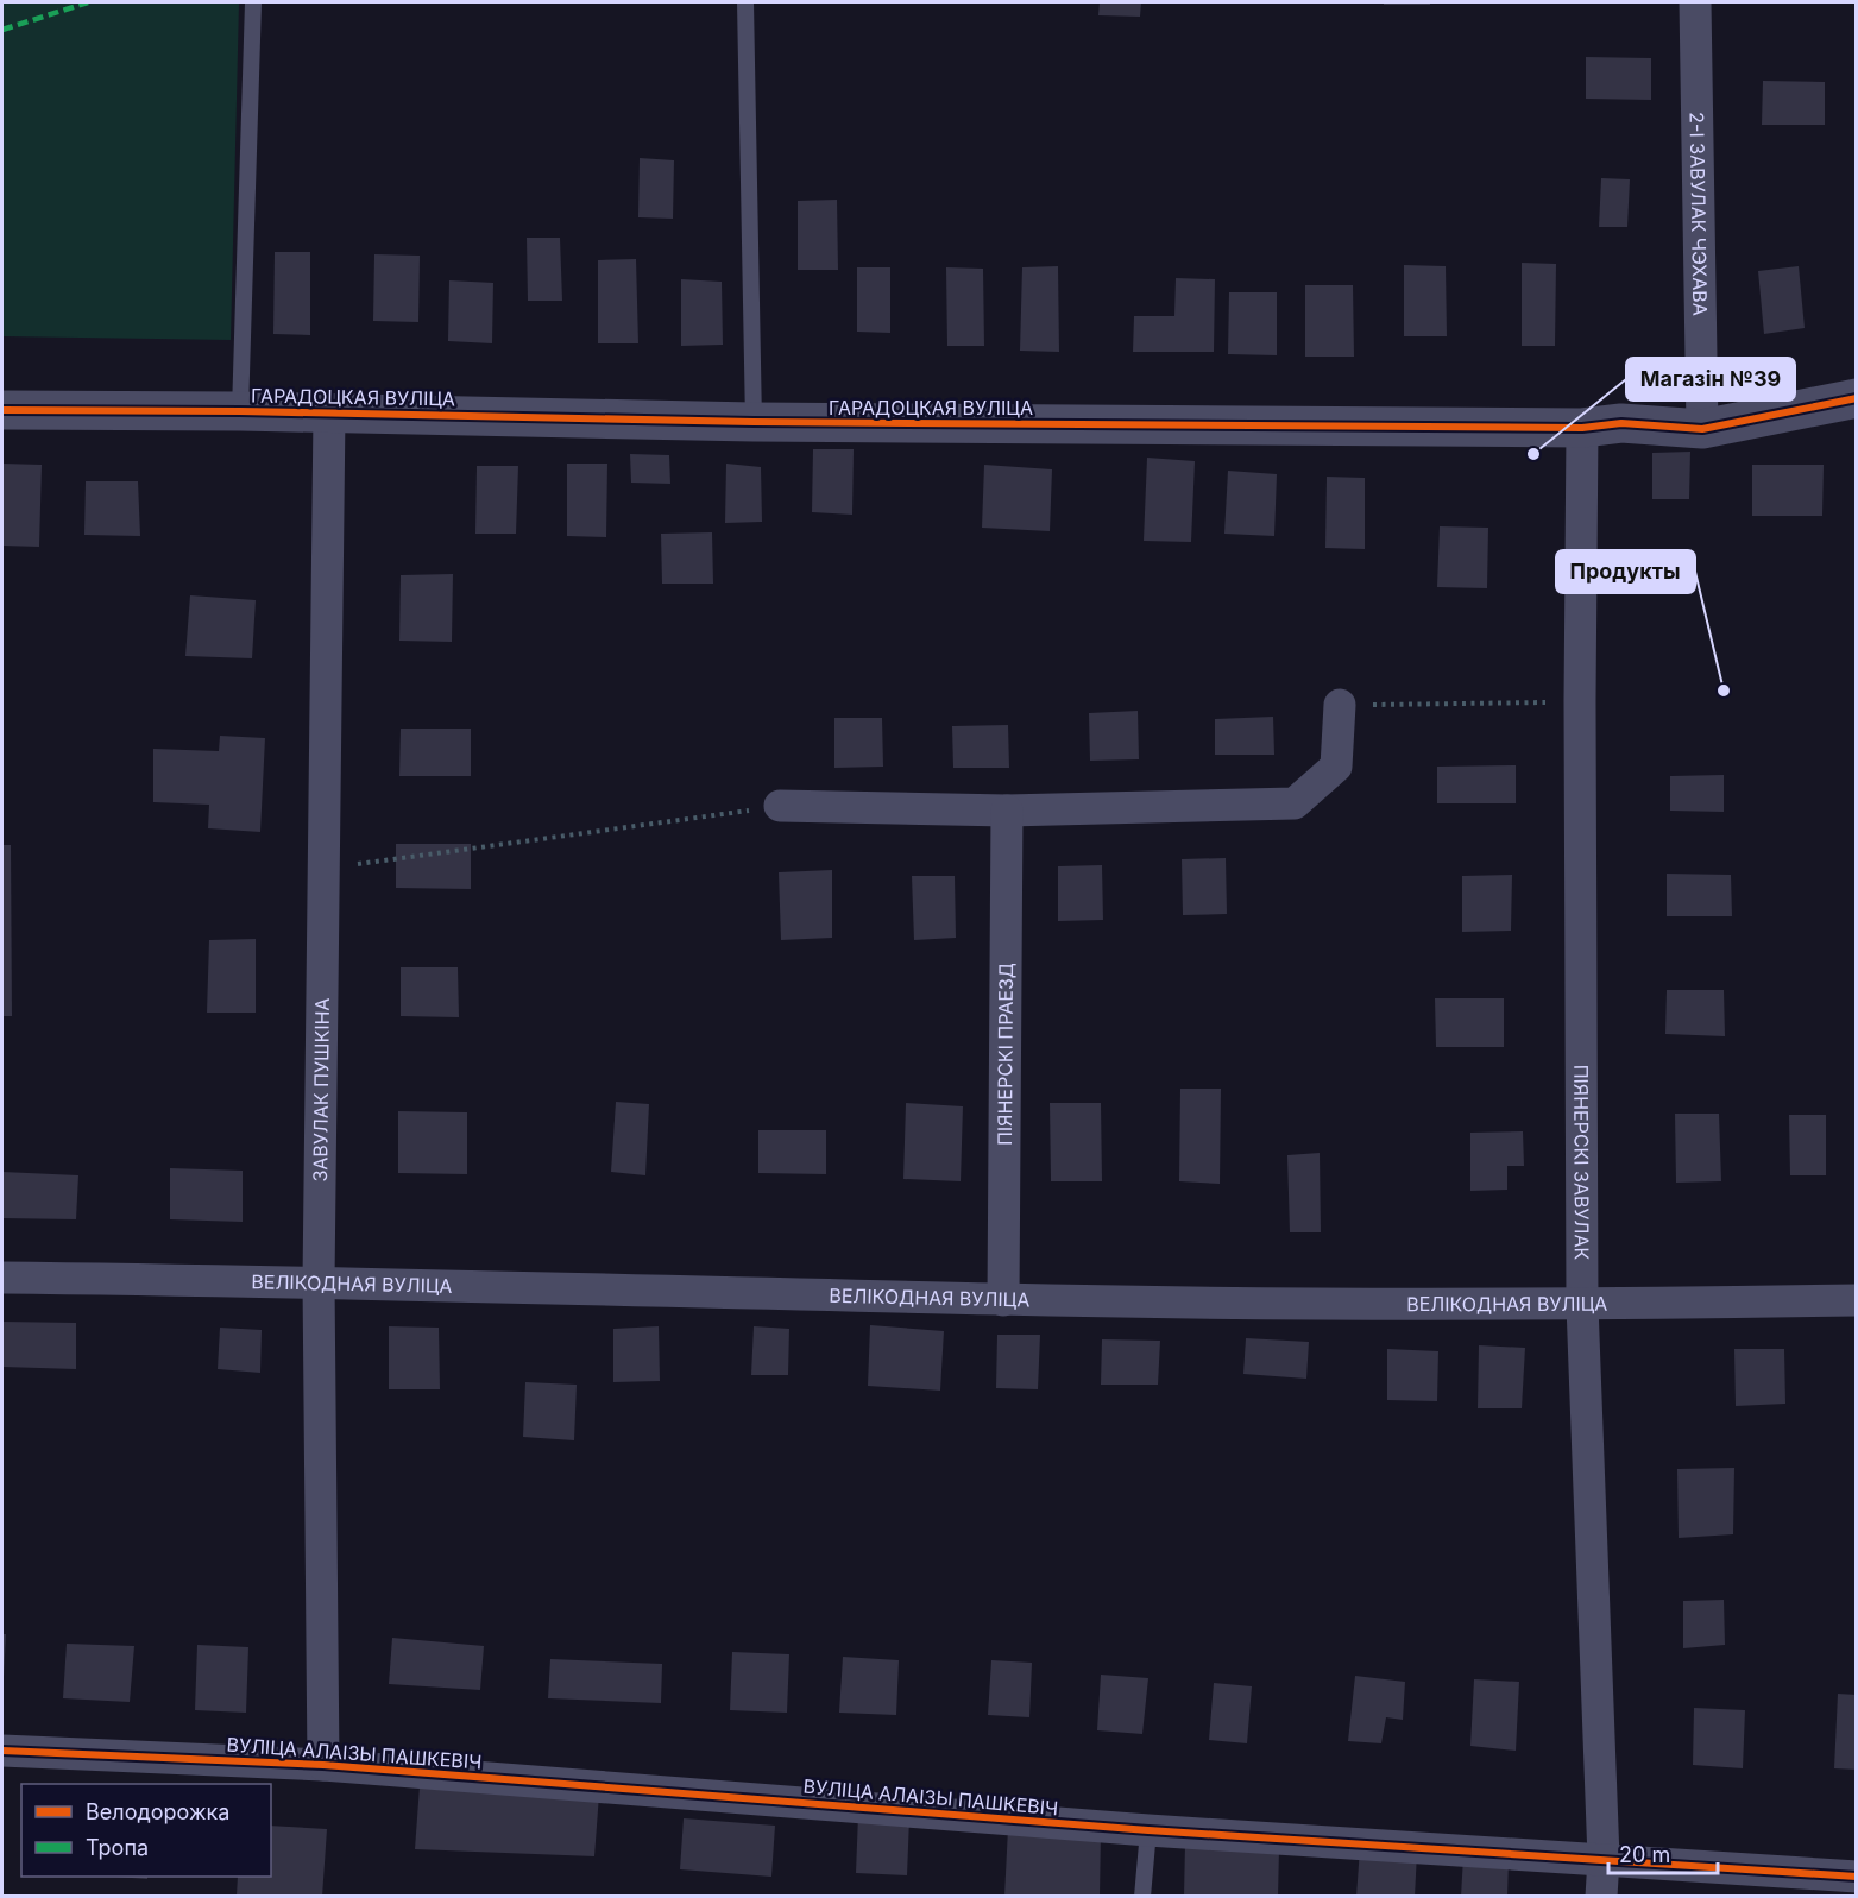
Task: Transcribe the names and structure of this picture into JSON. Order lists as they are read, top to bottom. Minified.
{"streets":{"street":["2-І ЗАВУЛАК ЧЭХАВА","ГАРАДОЦКАЯ ВУЛІЦА","ПІЯНЕРСКІ ПРАЕЗД","ЗАВУЛАК ПУШКІНА","ПІЯНЕРСКІ ЗАВУЛАК","ВЕЛІКОДНАЯ ВУЛІЦА","ВУЛІЦА АЛАІЗЫ ПАШКЕВІЧ"]},"crossings":[["2-І ЗАВУЛАК ЧЭХАВА","ГАРАДОЦКАЯ ВУЛІЦА"],["ГАРАДОЦКАЯ ВУЛІЦА","ЗАВУЛАК ПУШКІНА"],["ГАРАДОЦКАЯ ВУЛІЦА","ПІЯНЕРСКІ ЗАВУЛАК"],["ПІЯНЕРСКІ ПРАЕЗД","ВЕЛІКОДНАЯ ВУЛІЦА"],["ЗАВУЛАК ПУШКІНА","ВЕЛІКОДНАЯ ВУЛІЦА"],["ЗАВУЛАК ПУШКІНА","ВУЛІЦА АЛАІЗЫ ПАШКЕВІЧ"],["ПІЯНЕРСКІ ЗАВУЛАК","ВЕЛІКОДНАЯ ВУЛІЦА"],["ПІЯНЕРСКІ ЗАВУЛАК","ВУЛІЦА АЛАІЗЫ ПАШКЕВІЧ"]],"places":["Магазін №39","Продукты"],"legend":["Велодорожка","Тропа"],"scale_bar":"20 m"}
